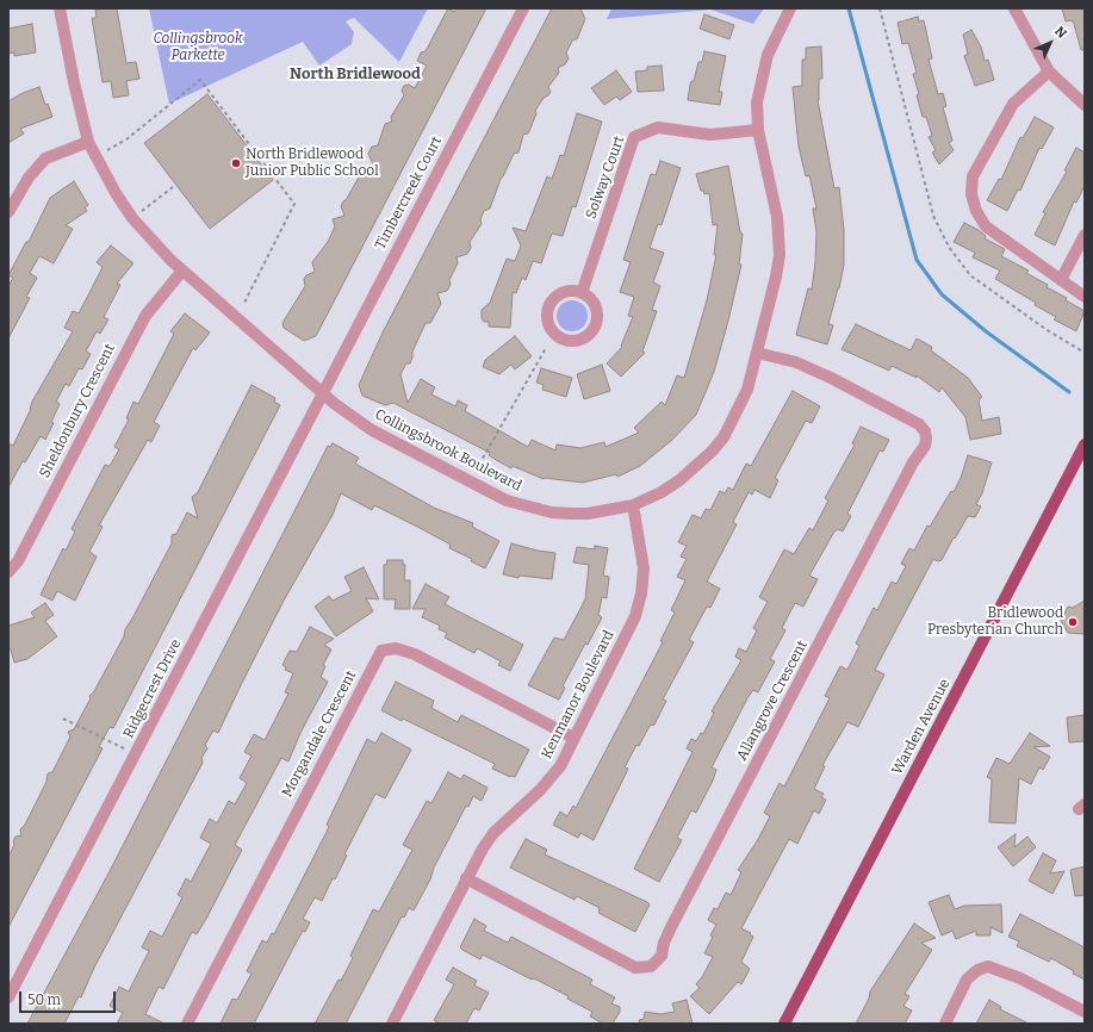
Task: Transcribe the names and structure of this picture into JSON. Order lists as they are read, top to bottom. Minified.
{"streets":{"main road":["Warden Avenue"],"street":["Solway Court","Timbercreek Court","Sheldonbury Crescent","Collingsbrook Boulevard","Ridgecrest Drive","Kenmanor Boulevard","Allangrove Crescent","Morgandale Crescent"]},"crossings":[["Solway Court","Collingsbrook Boulevard"],["Timbercreek Court","Collingsbrook Boulevard"],["Timbercreek Court","Ridgecrest Drive"],["Sheldonbury Crescent","Collingsbrook Boulevard"],["Collingsbrook Boulevard","Ridgecrest Drive"],["Collingsbrook Boulevard","Kenmanor Boulevard"],["Collingsbrook Boulevard","Allangrove Crescent"],["Kenmanor Boulevard","Allangrove Crescent"],["Kenmanor Boulevard","Morgandale Crescent"]],"districts":["North Bridlewood"],"parks":["Collingsbrook Parkette"],"places":["North Bridlewood Junior Public School","Bridlewood Presbyterian Church"],"scale_bar":"50 m","north":"top right"}
